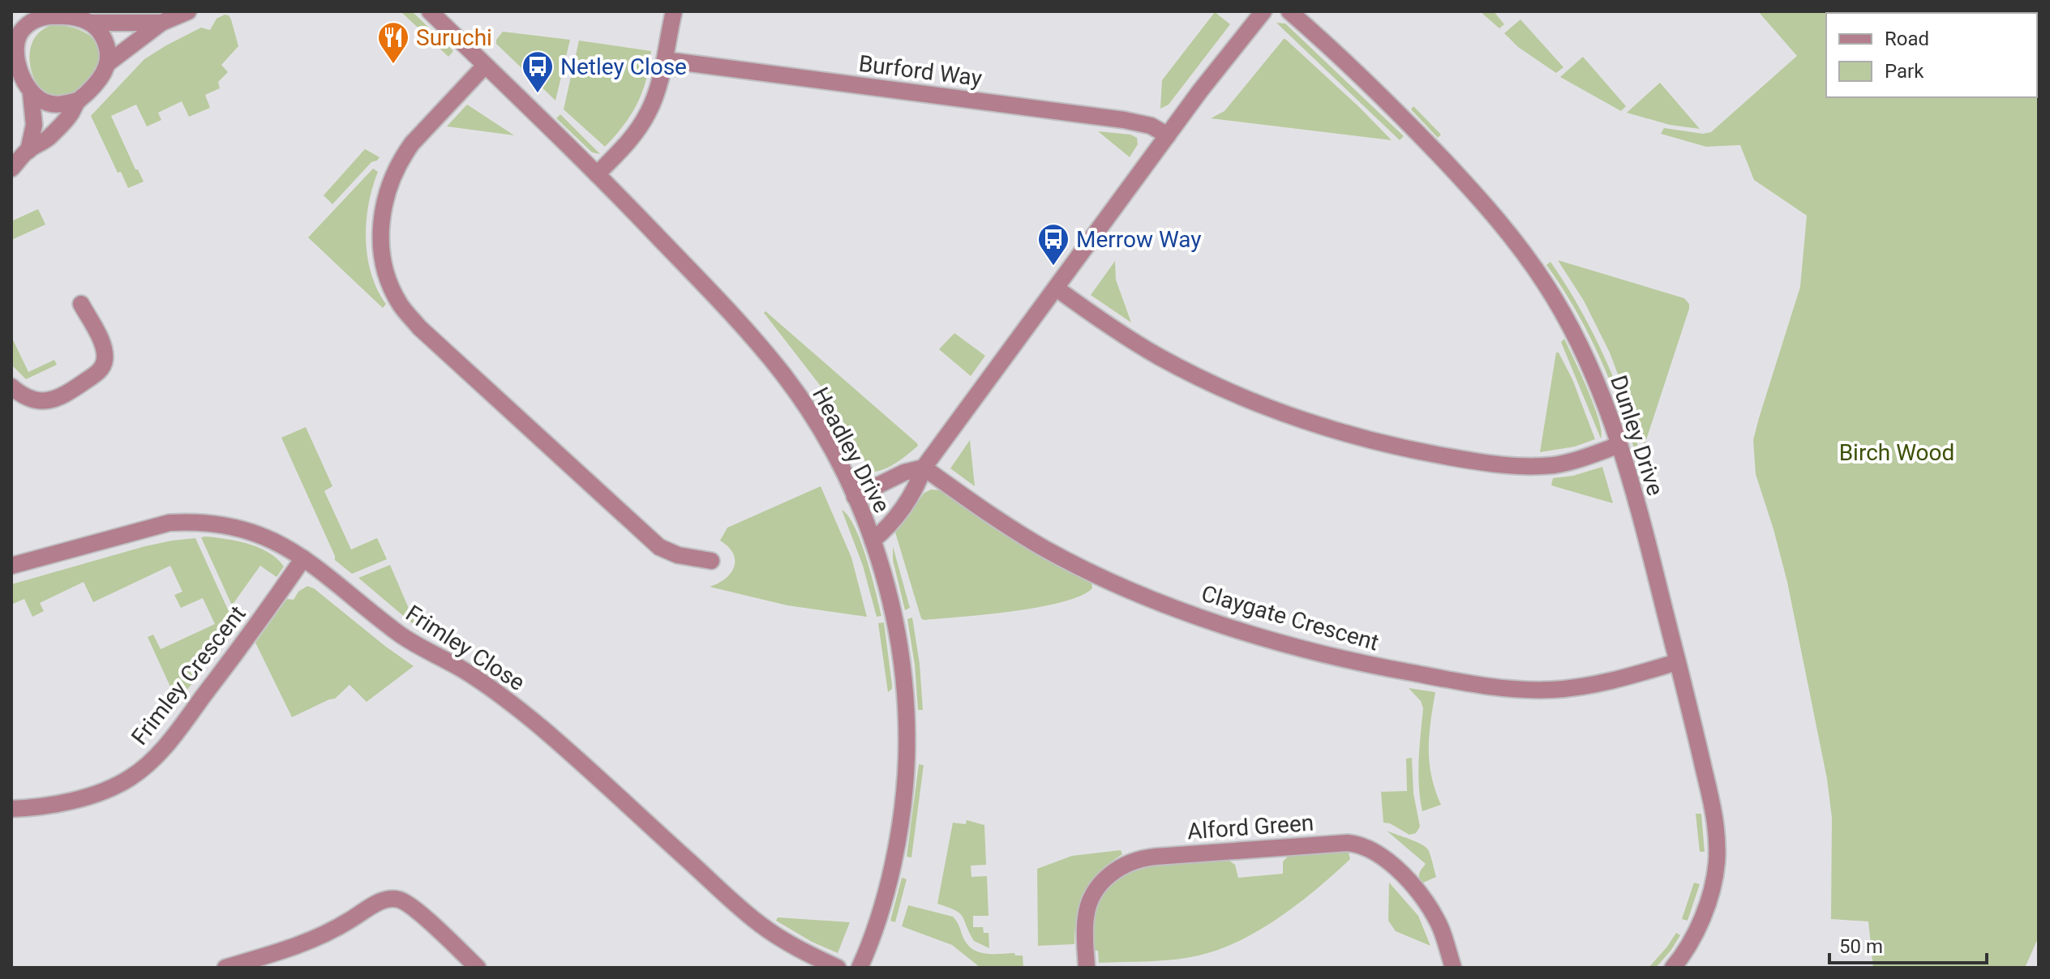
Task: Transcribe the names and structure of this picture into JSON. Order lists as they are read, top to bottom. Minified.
{"streets":{"street":["Burford Way","Dunley Drive","Headley Drive","Claygate Crescent","Frimley Close","Frimley Crescent","Alford Green"]},"crossings":[["Dunley Drive","Claygate Crescent"],["Frimley Close","Frimley Crescent"]],"parks":["Birch Wood"],"places":{"restaurant":["Suruchi"],"bus stop":["Netley Close","Merrow Way"]},"legend":["Road","Park"],"scale_bar":"50 m"}
